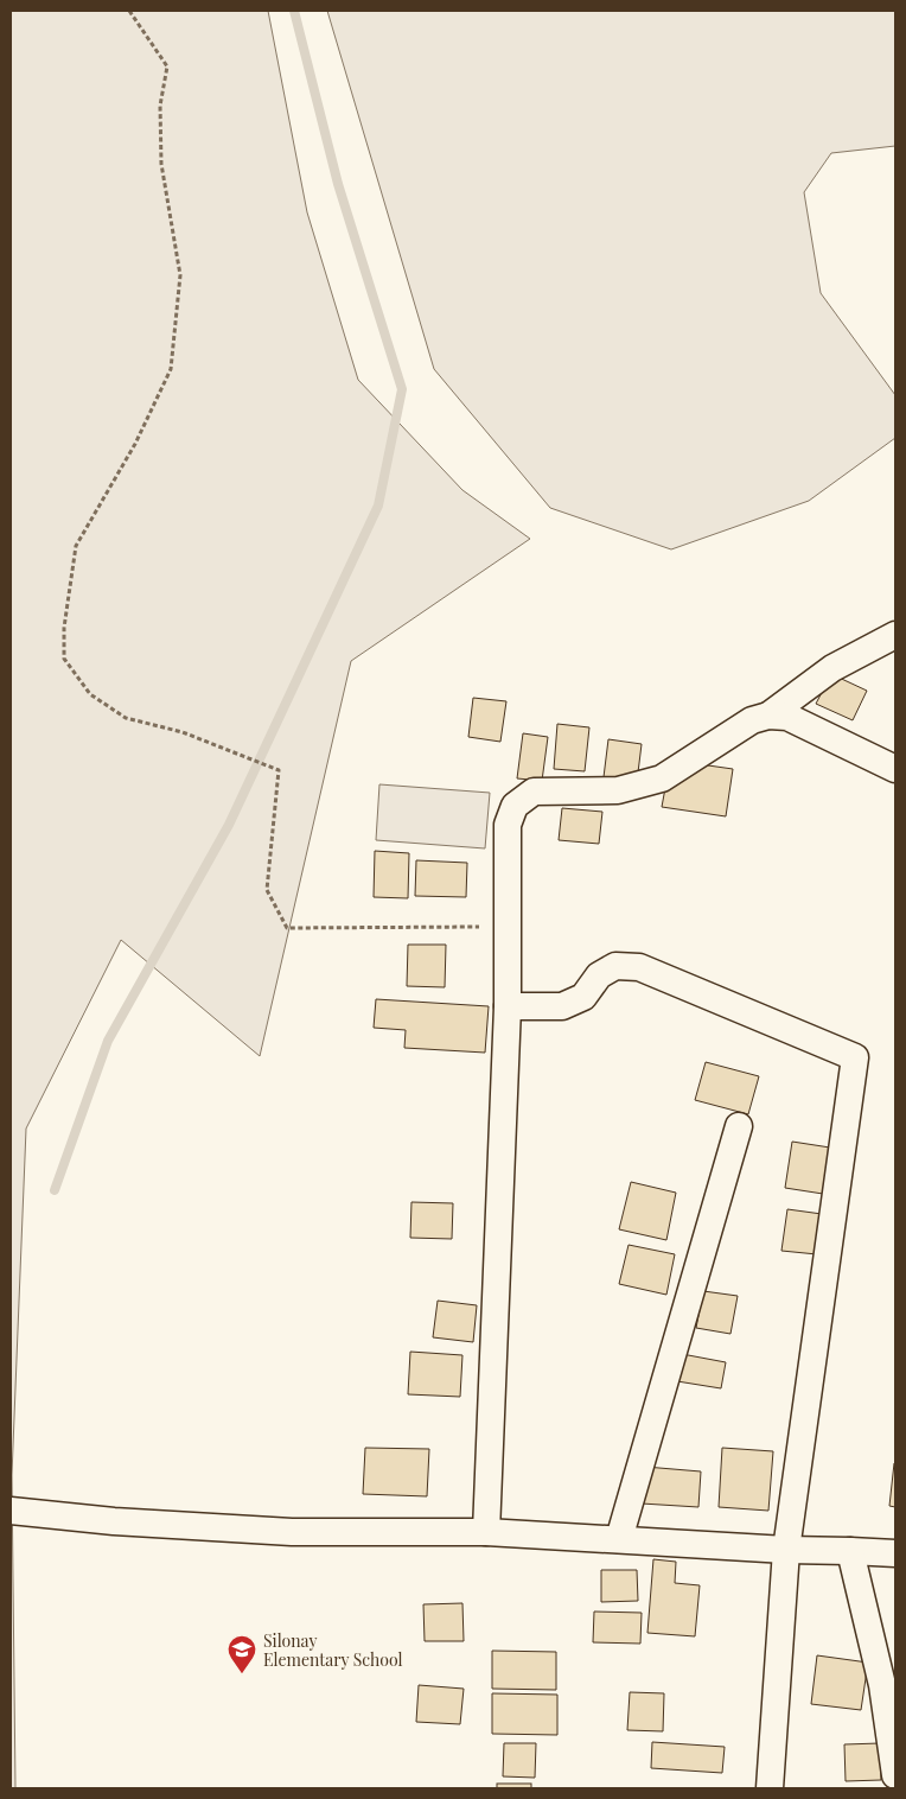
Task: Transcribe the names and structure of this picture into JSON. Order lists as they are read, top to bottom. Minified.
{"places":{"school or university":["Silonay Elementary School"]}}
